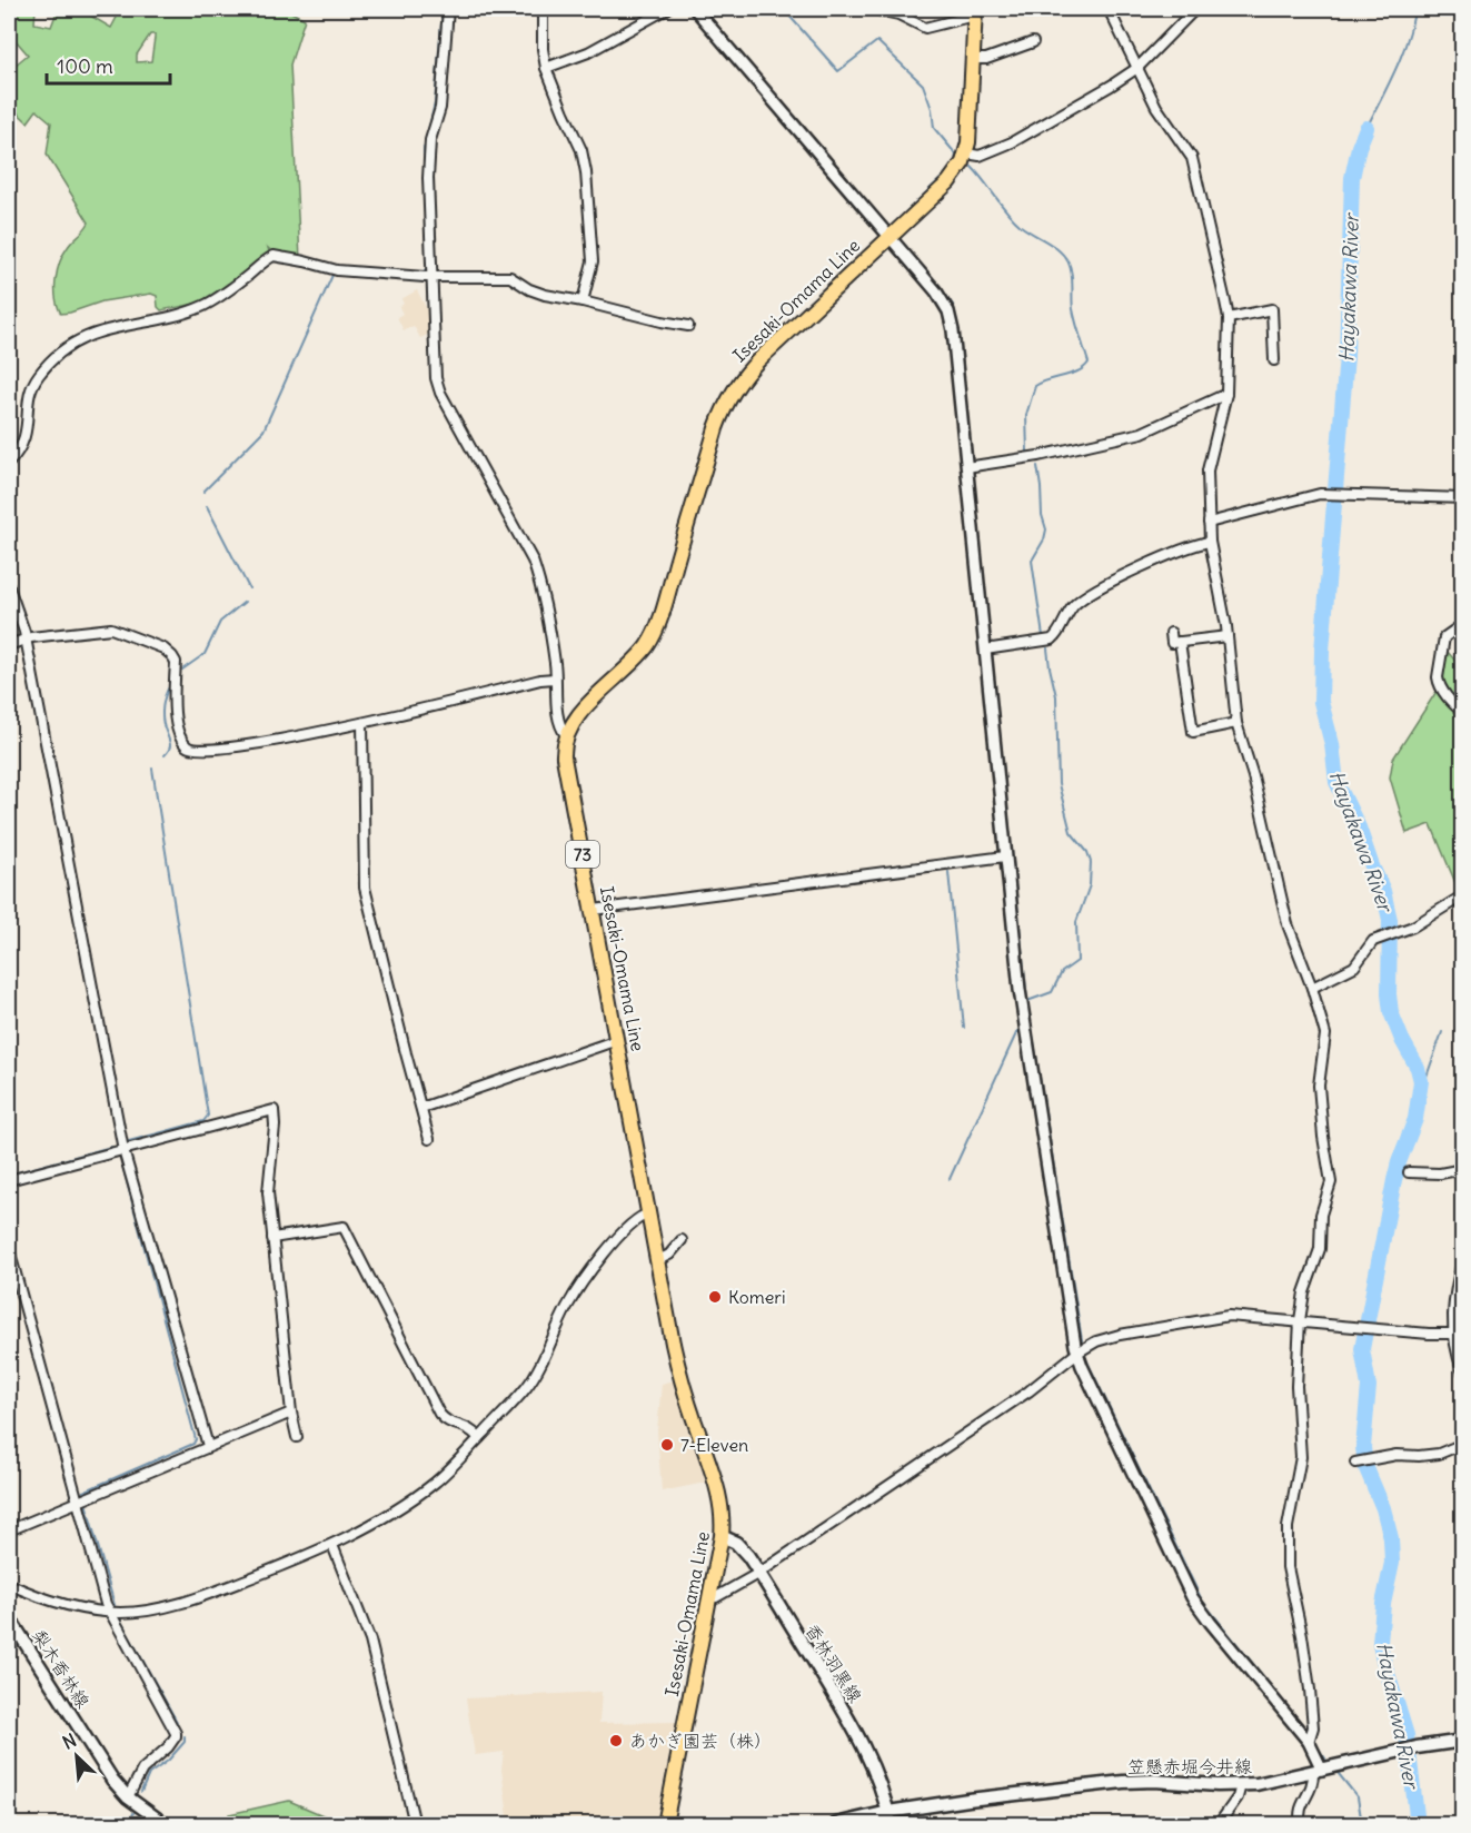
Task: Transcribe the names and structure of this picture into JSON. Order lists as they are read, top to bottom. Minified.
{"streets":{"main road":["Isesaki-Omama Line","73","香林羽黒線","梨木香林線","笠懸赤堀今井線"]},"crossings":[["Isesaki-Omama Line","香林羽黒線"],["香林羽黒線","笠懸赤堀今井線"]],"water":["Hayakawa River"],"places":["Komeri","7-Eleven","あかぎ園芸（株）"],"scale_bar":"100 m","north":"top left"}
